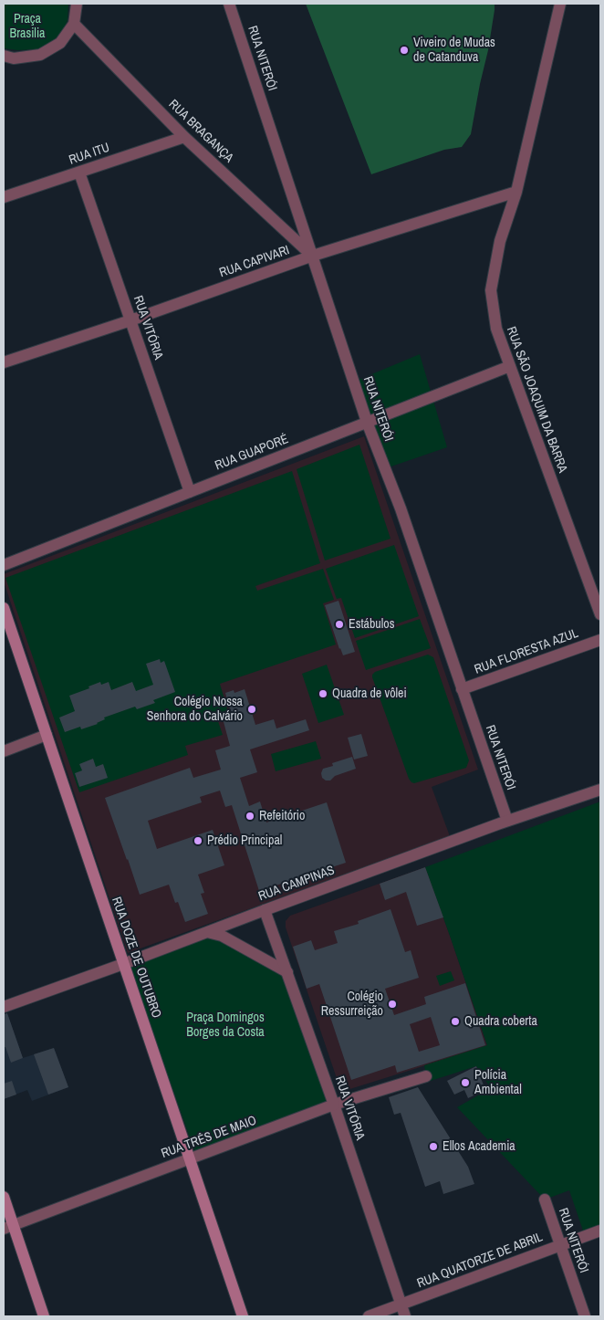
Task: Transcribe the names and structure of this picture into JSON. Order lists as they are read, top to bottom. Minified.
{"streets":{"main road":["RUA DOZE DE OUTUBRO"],"street":["RUA NITERÓI","RUA BRAGANÇA","RUA ITU","RUA CAPIVARI","RUA VITÓRIA","RUA SÃO JOAQUIM DA BARRA","RUA GUAPORÉ","RUA FLORESTA AZUL","RUA CAMPINAS","RUA TRÊS DE MAIO","RUA QUATORZE DE ABRIL"]},"crossings":[["RUA NITERÓI","RUA BRAGANÇA"],["RUA NITERÓI","RUA CAPIVARI"],["RUA NITERÓI","RUA GUAPORÉ"],["RUA NITERÓI","RUA FLORESTA AZUL"],["RUA NITERÓI","RUA CAMPINAS"],["RUA NITERÓI","RUA QUATORZE DE ABRIL"],["RUA BRAGANÇA","RUA ITU"],["RUA BRAGANÇA","RUA CAPIVARI"],["RUA ITU","RUA VITÓRIA"],["RUA CAPIVARI","RUA VITÓRIA"],["RUA CAPIVARI","RUA SÃO JOAQUIM DA BARRA"],["RUA VITÓRIA","RUA GUAPORÉ"],["RUA VITÓRIA","RUA CAMPINAS"],["RUA VITÓRIA","RUA TRÊS DE MAIO"],["RUA VITÓRIA","RUA QUATORZE DE ABRIL"],["RUA SÃO JOAQUIM DA BARRA","RUA GUAPORÉ"],["RUA CAMPINAS","RUA DOZE DE OUTUBRO"],["RUA DOZE DE OUTUBRO","RUA TRÊS DE MAIO"]],"parks":["Praça Brasilia","Praça Domingos Borges da Costa"],"places":["Viveiro de Mudas de Catanduva","Estábulos","Quadra de vôlei","Colégio Nossa Senhora do Calvário","Refeitório","Prédio Principal","Colégio Ressurreição","Quadra coberta","Polícia Ambiental","Ellos Academia"]}
